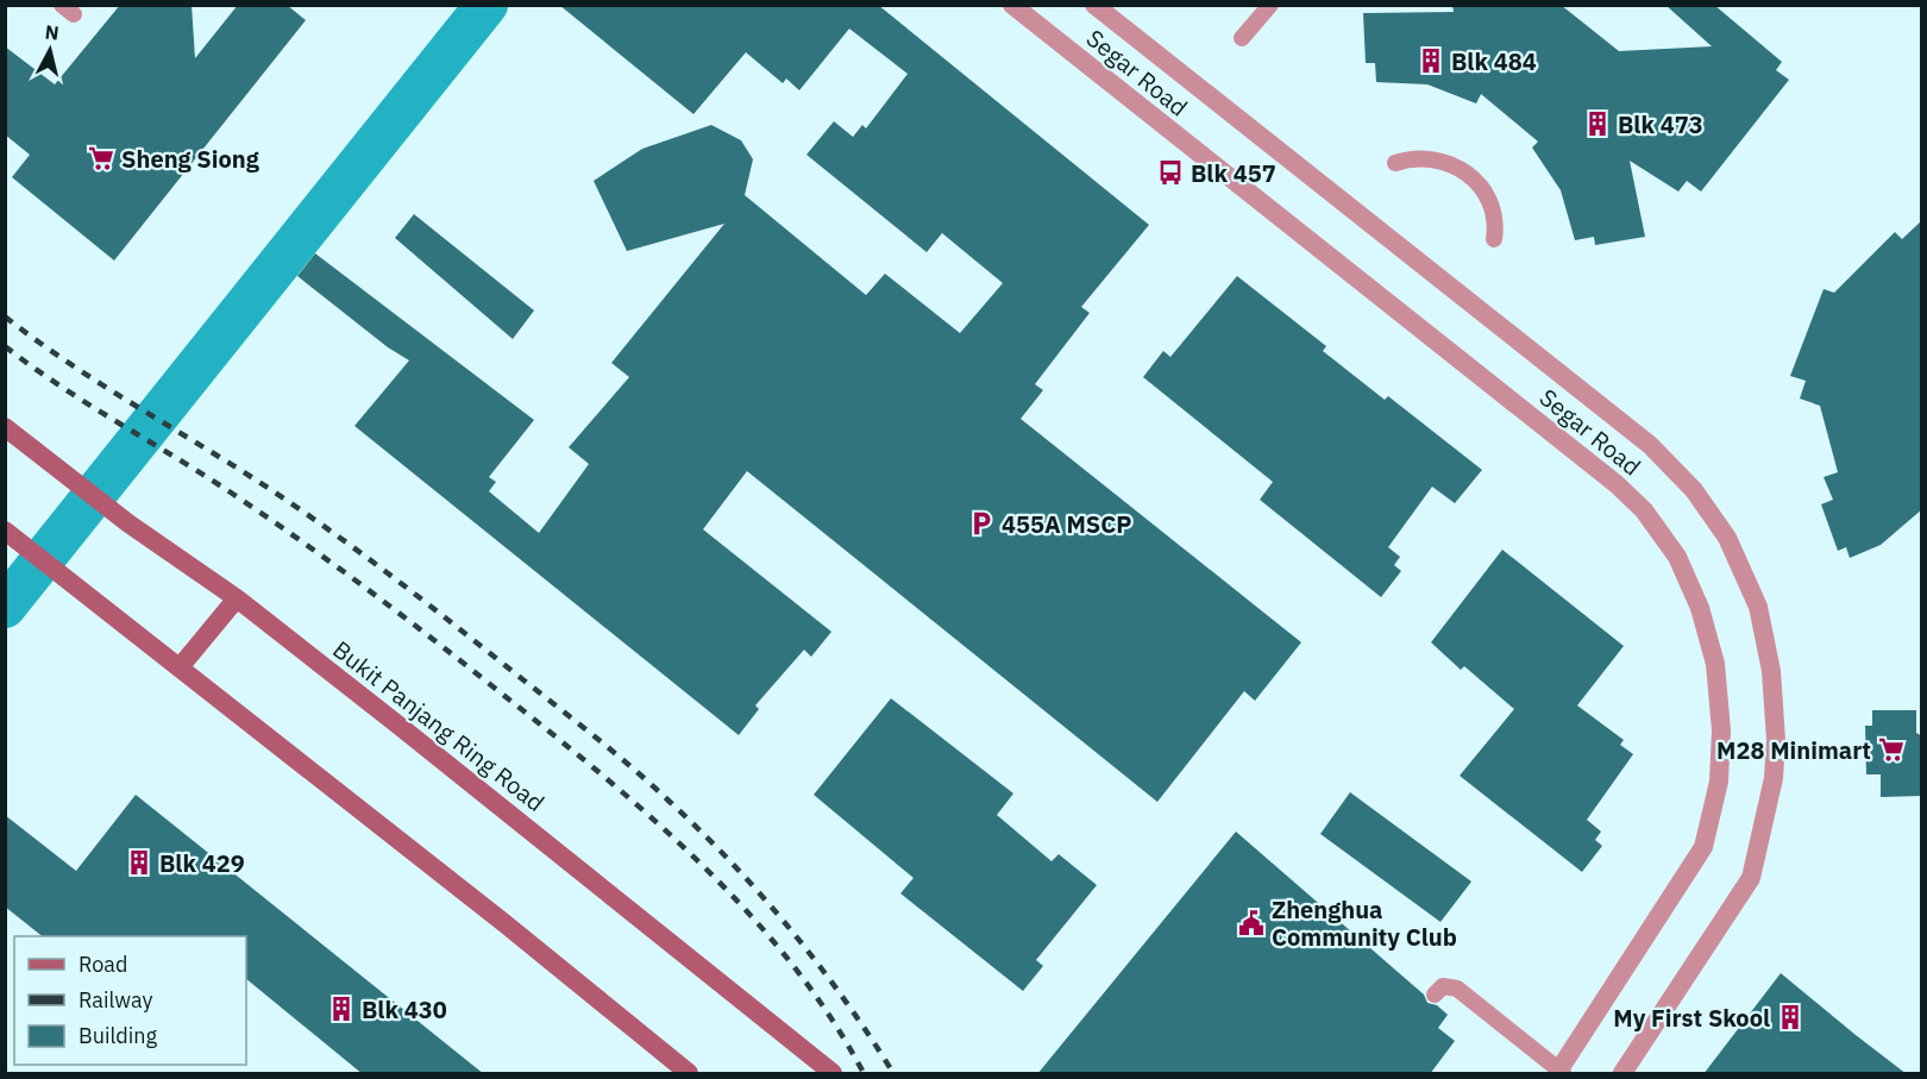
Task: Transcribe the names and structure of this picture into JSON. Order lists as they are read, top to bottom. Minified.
{"streets":{"main road":["Bukit Panjang Ring Road"],"street":["Segar Road"]},"places":{"building":["Blk 484","Blk 473","Blk 429","Blk 430","My First Skool"],"supermarket":["Sheng Siong","M28 Minimart"],"bus stop":["Blk 457"],"parking":["455A MSCP"],"public building":["Zhenghua Community Club"]},"legend":["Road","Railway","Building"],"north":"top"}
